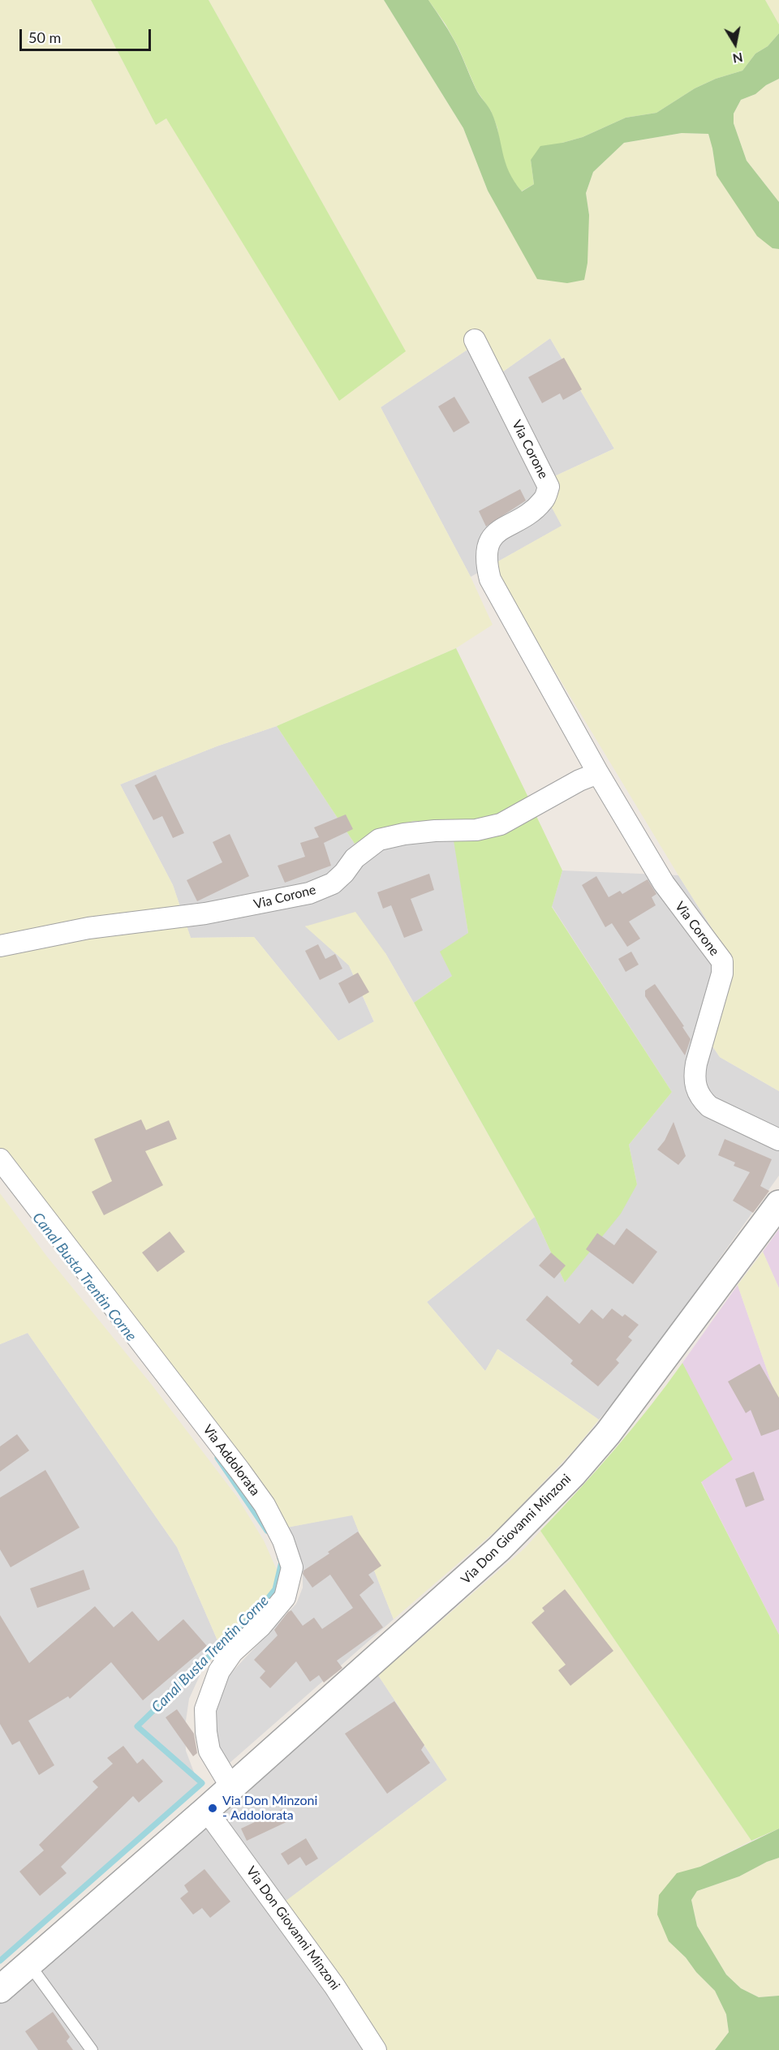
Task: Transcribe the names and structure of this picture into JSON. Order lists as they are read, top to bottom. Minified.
{"streets":{"street":["Via Corone","Via Addolorata","Via Don Giovanni Minzoni"]},"crossings":[["Via Addolorata","Via Don Giovanni Minzoni"]],"water":["Canal Busta Trentin Corne"],"places":["Via Don Minzoni - Addolorata"],"scale_bar":"50 m","north":"bottom"}
